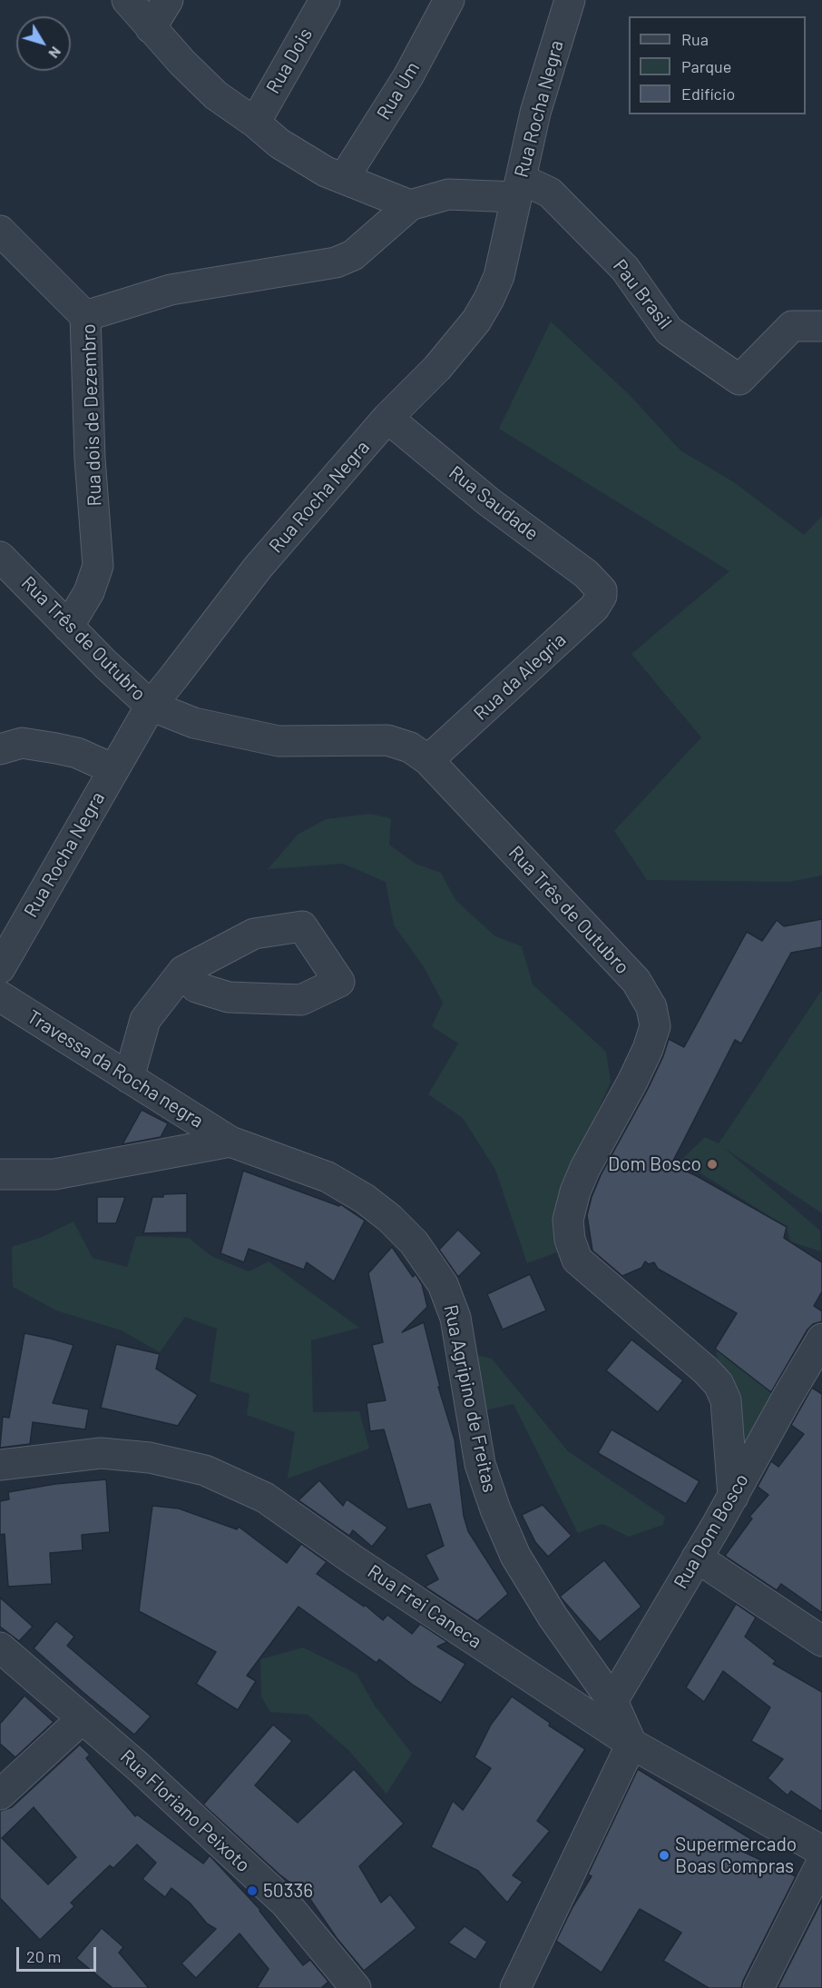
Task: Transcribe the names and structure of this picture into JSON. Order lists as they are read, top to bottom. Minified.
{"streets":{"street":["Rua Dois","Rua Um","Rua Rocha Negra","Pau Brasil","Rua dois de Dezembro","Rua Saudade","Rua Três de Outubro","Rua da Alegria","Travessa da Rocha negra","Rua Agripino de Freitas","Rua Dom Bosco","Rua Frei Caneca","Rua Floriano Peixoto"]},"crossings":[["Rua Rocha Negra","Pau Brasil"],["Rua Rocha Negra","Rua Saudade"],["Rua Rocha Negra","Rua Três de Outubro"],["Rua dois de Dezembro","Rua Três de Outubro"],["Rua Saudade","Rua da Alegria"],["Rua Três de Outubro","Rua da Alegria"],["Rua Três de Outubro","Rua Dom Bosco"],["Travessa da Rocha negra","Rua Agripino de Freitas"],["Rua Agripino de Freitas","Rua Dom Bosco"],["Rua Agripino de Freitas","Rua Frei Caneca"],["Rua Dom Bosco","Rua Frei Caneca"]],"places":["Dom Bosco","Supermercado Boas Compras","50336"],"legend":["Rua","Parque","Edifício"],"scale_bar":"20 m","north":"bottom right"}
